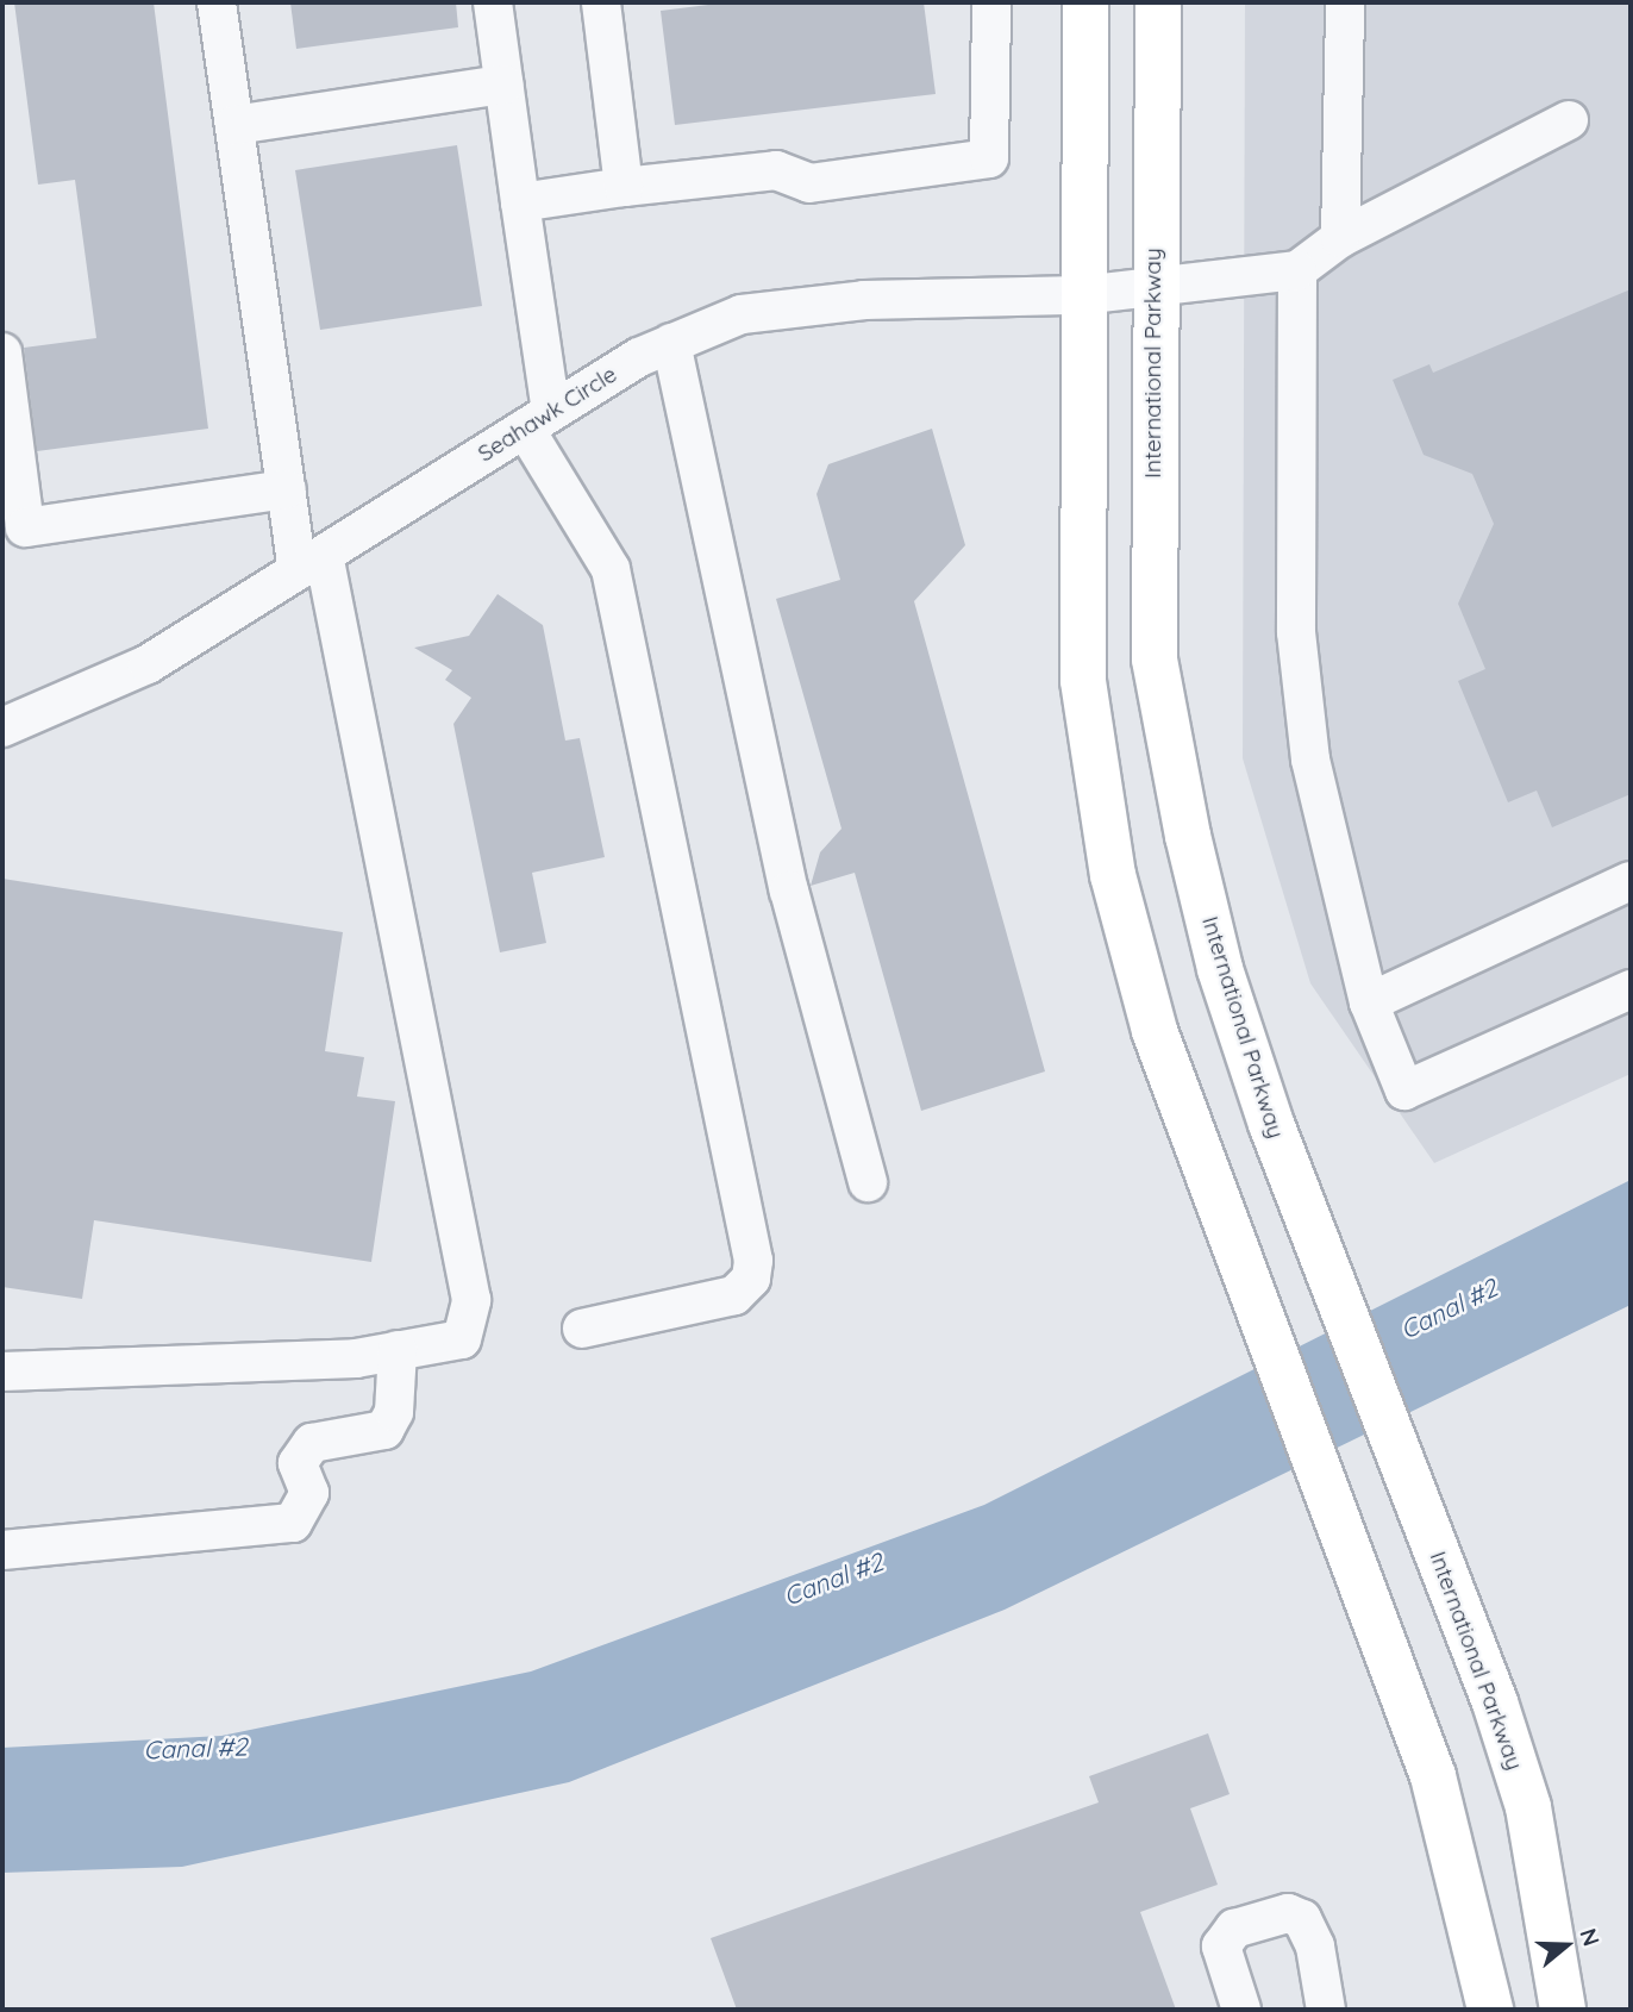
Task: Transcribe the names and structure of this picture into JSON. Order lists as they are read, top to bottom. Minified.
{"streets":{"main road":["International Parkway"],"street":["Seahawk Circle"]},"crossings":[["International Parkway","Seahawk Circle"]],"water":["Canal #2"],"north":"right"}
